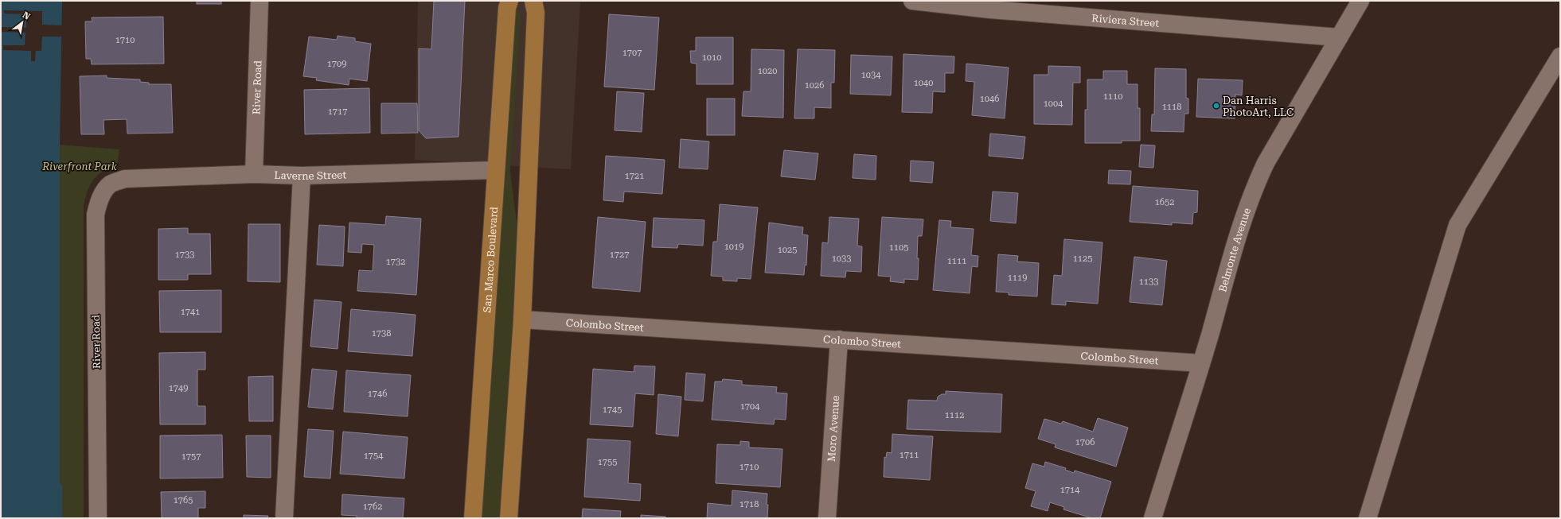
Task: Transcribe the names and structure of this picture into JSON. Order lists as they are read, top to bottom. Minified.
{"streets":{"main road":["San Marco Boulevard"],"street":["Riviera Street","River Road","Laverne Street","Belmonte Avenue","Colombo Street","Moro Avenue"]},"crossings":[["Riviera Street","Belmonte Avenue"],["River Road","Laverne Street"],["Laverne Street","San Marco Boulevard"],["Belmonte Avenue","Colombo Street"],["Colombo Street","Moro Avenue"]],"parks":["Riverfront Park"],"places":["Dan Harris PhotoArt, LLC"],"house_numbers":["1710","1707","1010","1709","1020","1034","1040","1026","1110","1046","1004","1118","1717","1721","1652","1019","1105","1025","1733","1727","1033","1125","1111","1732","1119","1133","1741","1738","1749","1746","1704","1745","1112","1706","1711","1754","1757","1755","1710","1714","1765","1718","1762"],"north":"top right"}
